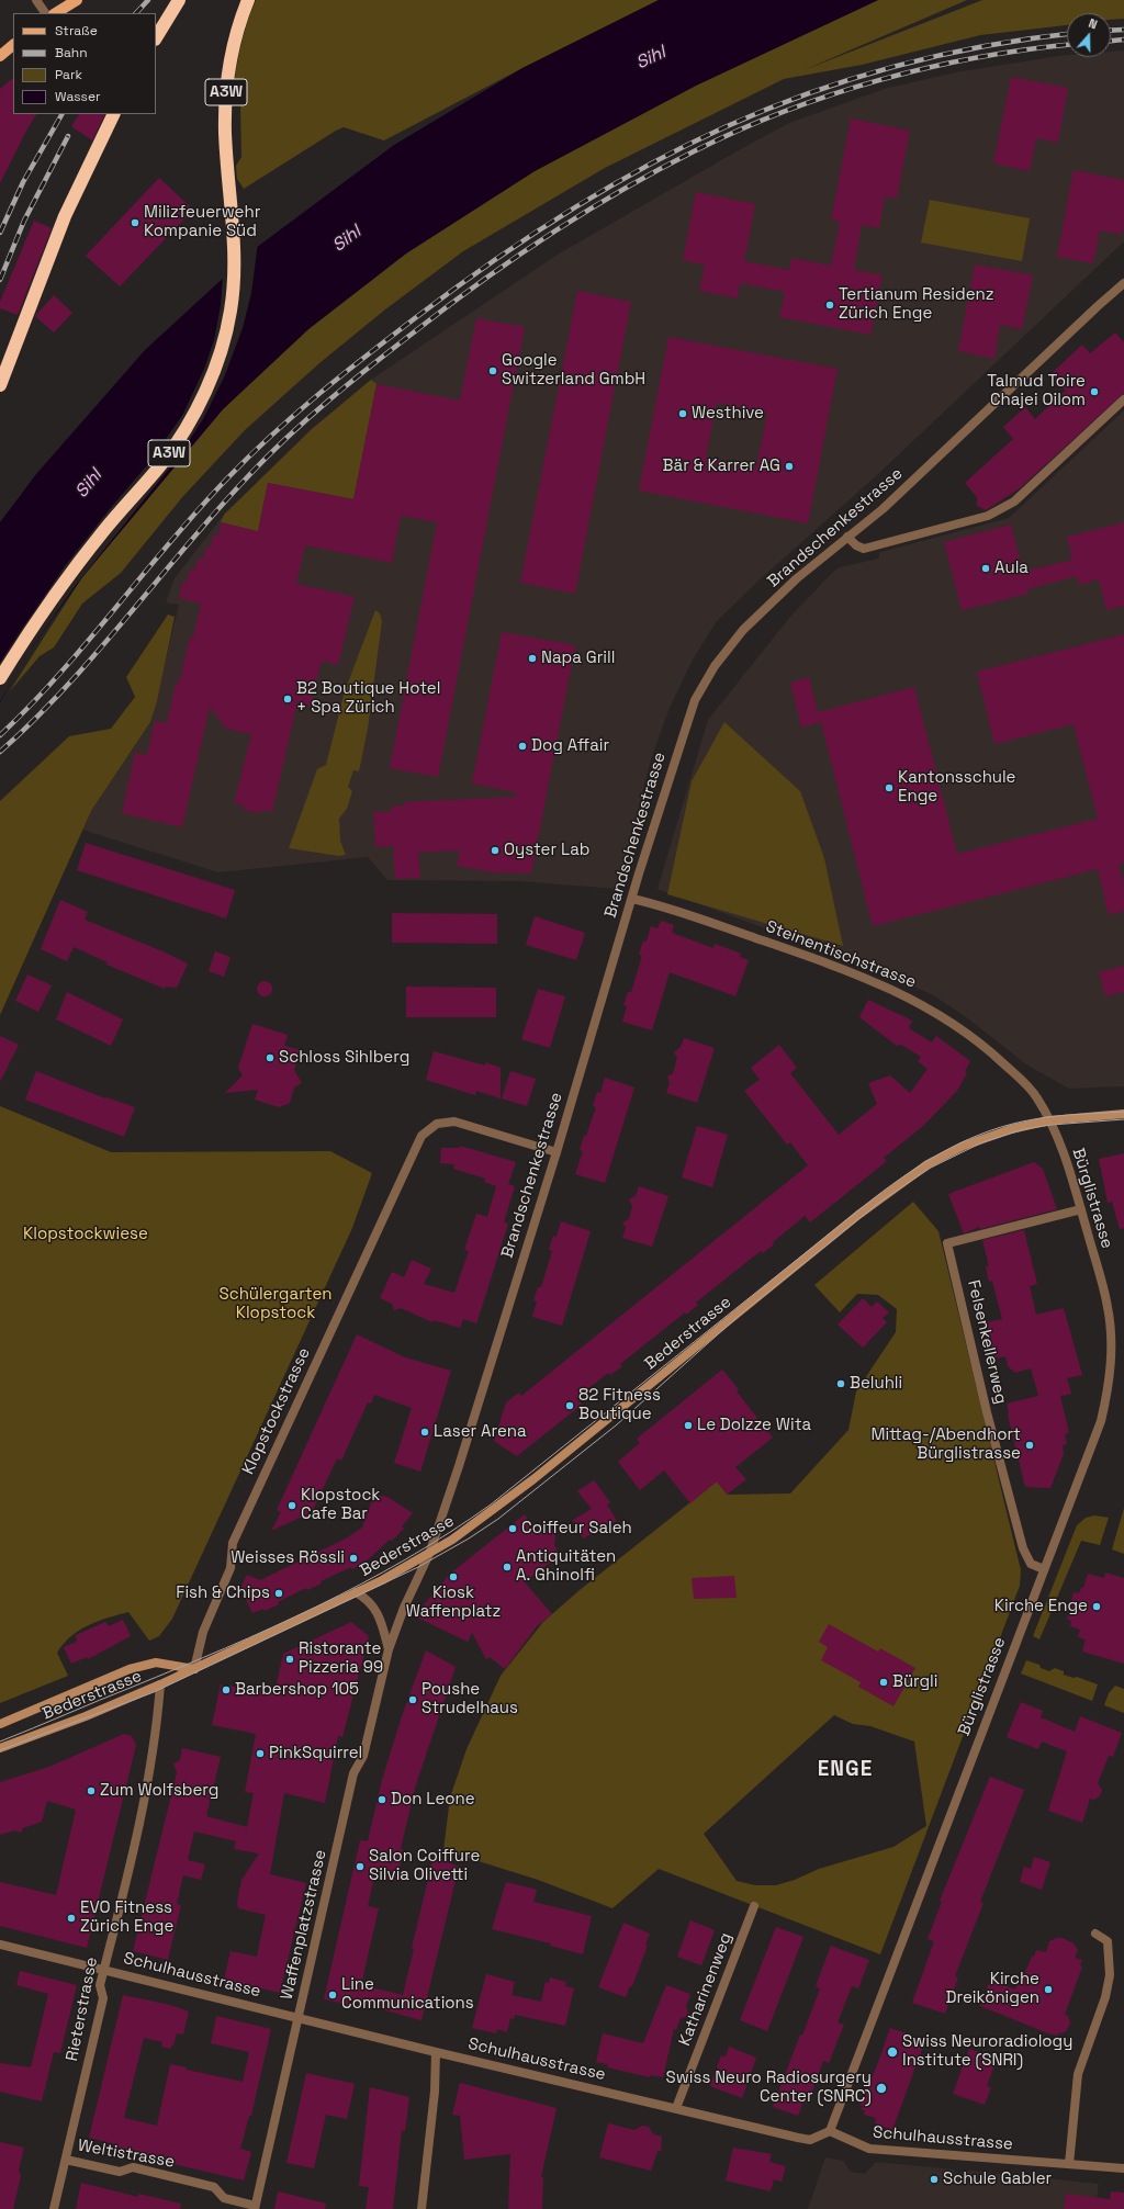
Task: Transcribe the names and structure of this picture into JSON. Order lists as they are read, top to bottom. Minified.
{"streets":{"highway":["A3W"],"main road":["Bederstrasse"],"street":["Brandschenkestrasse","Steinentischstrasse","Bürglistrasse","Felsenkellerweg","Klopstockstrasse","Waffenplatzstrasse","Schulhausstrasse","Katharinenweg","Rieterstrasse","Weltistrasse"]},"crossings":[["Brandschenkestrasse","Steinentischstrasse"],["Brandschenkestrasse","Bederstrasse"],["Brandschenkestrasse","Klopstockstrasse"],["Brandschenkestrasse","Waffenplatzstrasse"],["Steinentischstrasse","Bürglistrasse"],["Steinentischstrasse","Bederstrasse"],["Bürglistrasse","Bederstrasse"],["Bürglistrasse","Felsenkellerweg"],["Bürglistrasse","Schulhausstrasse"],["Bederstrasse","Klopstockstrasse"],["Bederstrasse","Waffenplatzstrasse"],["Bederstrasse","Rieterstrasse"],["Waffenplatzstrasse","Schulhausstrasse"],["Waffenplatzstrasse","Weltistrasse"],["Schulhausstrasse","Katharinenweg"],["Schulhausstrasse","Rieterstrasse"],["Rieterstrasse","Weltistrasse"]],"districts":["ENGE"],"water":["Sihl"],"parks":["Klopstockwiese","Schülergarten Klopstock"],"places":["Milizfeuerwehr Kompanie Süd","Tertianum Residenz Zürich Enge","Google Switzerland GmbH","Talmud Toire Chajei Oilom","Westhive","Bär & Karrer AG","Aula","Napa Grill","B2 Boutique Hotel + Spa Zürich","Dog Affair","Kantonsschule Enge","Oyster Lab","Schloss Sihlberg","Beluhli","82 Fitness Boutique","Le Dolzze Wita","Laser Arena","Mittag-/Abendhort Bürglistrasse","Klopstock Cafe Bar","Coiffeur Saleh","Weisses Rössli","Antiquitäten A. Ghinolfi","Kiosk Waffenplatz","Fish & Chips","Kirche Enge","Ristorante Pizzeria 99","Bürgli","Barbershop 105","Poushe Strudelhaus","PinkSquirrel","Zum Wolfsberg","Don Leone","Salon Coiffure Silvia Olivetti","EVO Fitness Zürich Enge","Kirche Dreikönigen","Line Communications","Swiss Neuroradiology Institute (SNRI)","Swiss Neuro Radiosurgery Center (SNRC)","Schule Gabler"],"legend":["Straße","Bahn","Park","Wasser"],"north":"top"}
